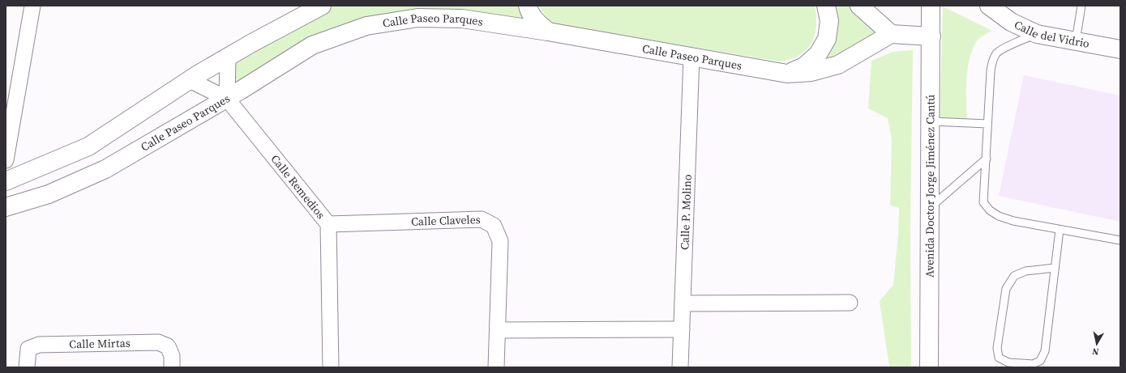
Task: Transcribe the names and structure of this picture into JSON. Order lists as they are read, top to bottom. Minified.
{"streets":{"street":["Calle Paseo Parques","Calle del Vidrio","Avenida Doctor Jorge Jiménez Cantú","Calle Remedios","Calle P. Molino","Calle Claveles","Calle Mirtas"]},"crossings":[["Calle Paseo Parques","Calle Remedios"],["Calle Paseo Parques","Calle P. Molino"],["Calle Remedios","Calle Claveles"]],"north":"bottom"}
